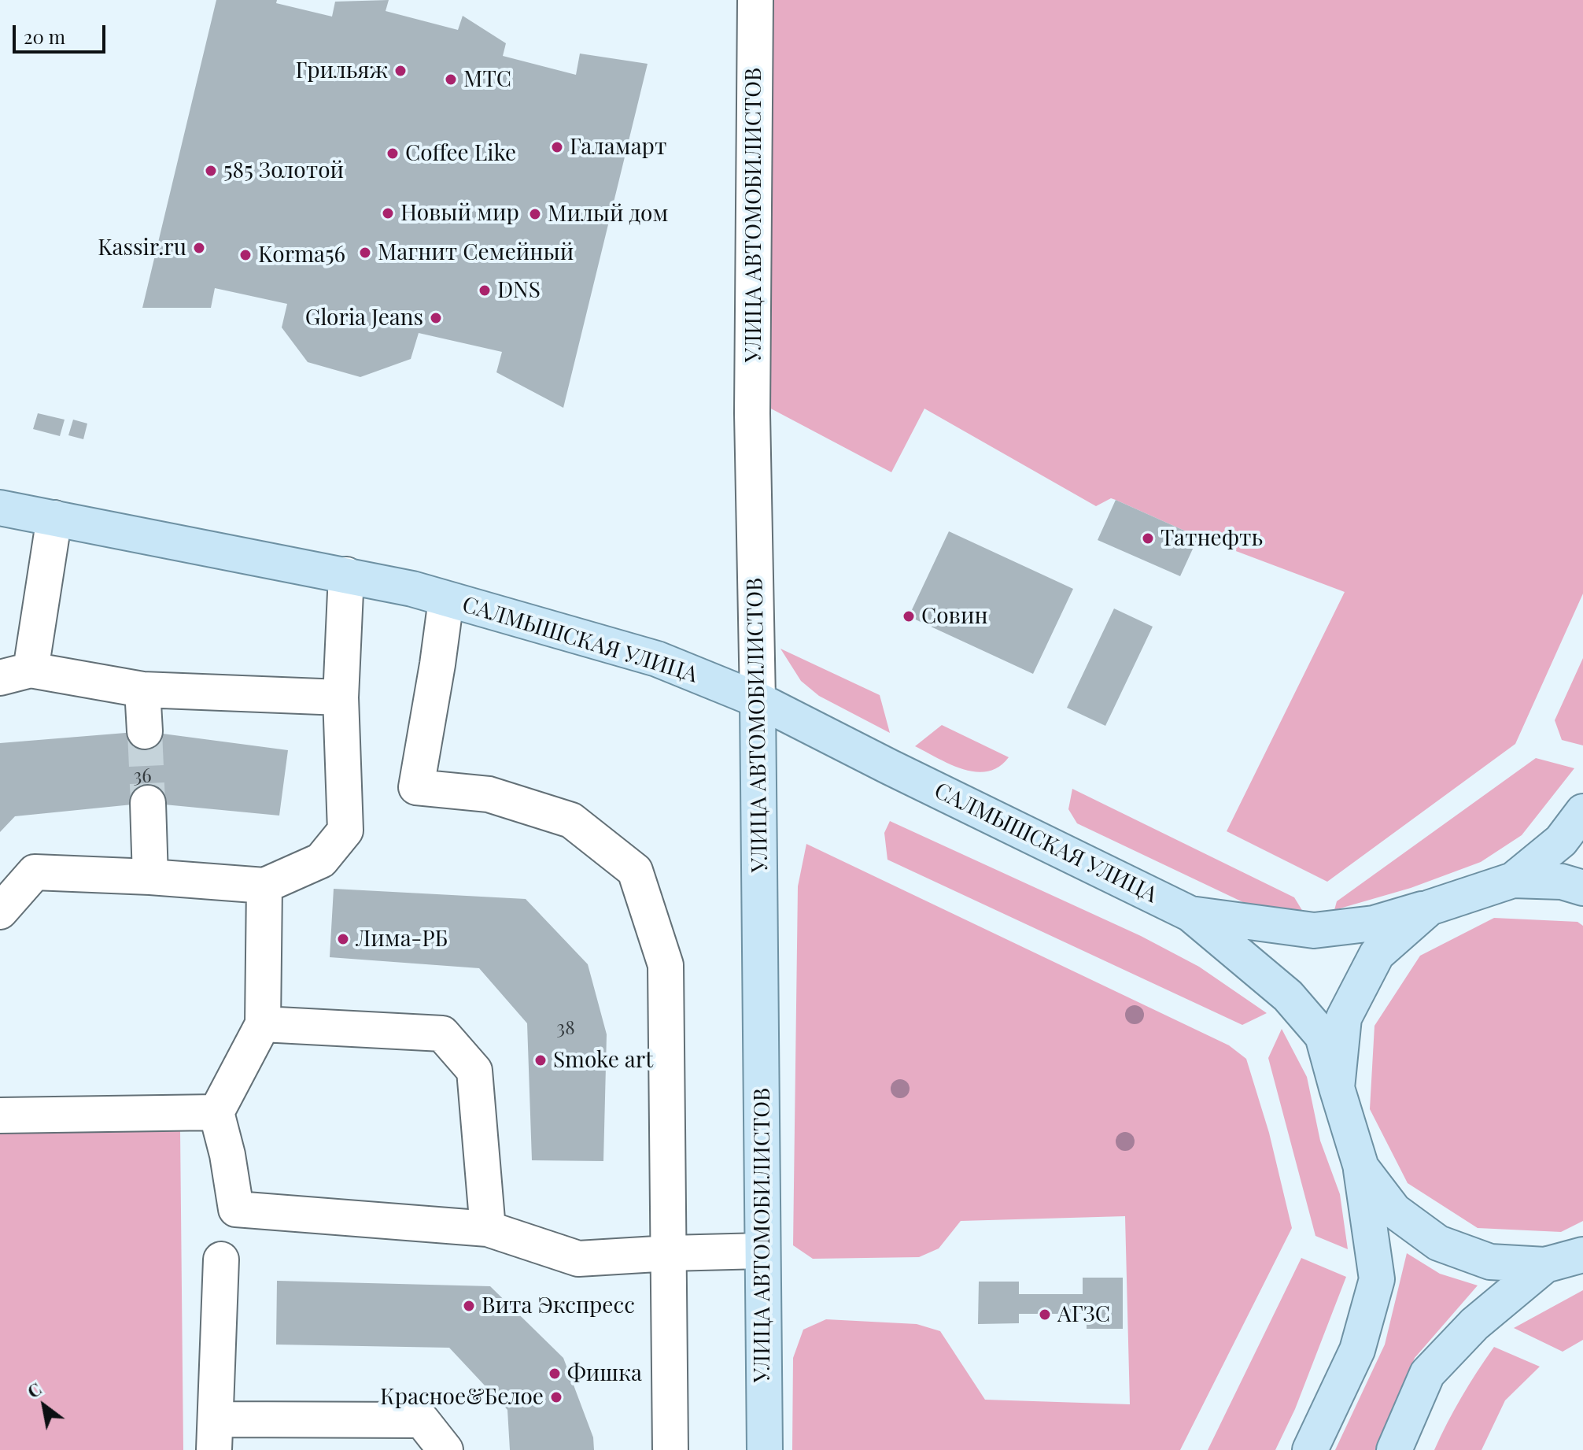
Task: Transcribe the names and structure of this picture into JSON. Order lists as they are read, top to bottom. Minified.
{"streets":{"main road":["УЛИЦА АВТОМОБИЛИСТОВ","САЛМЫШСКАЯ УЛИЦА"]},"crossings":[["УЛИЦА АВТОМОБИЛИСТОВ","САЛМЫШСКАЯ УЛИЦА"]],"places":["Грильяж","МТС","Галамарт","Coffee Like","585 Золотой","Новый мир","Милый дом","Kassir.ru","Магнит Семейный","Korma56","DNS","Gloria Jeans","Татнефть","Совин","Лима-РБ","Smoke art","Вита Экспресс","АГЗС","Фишка","Красное&Белое"],"house_numbers":["36","38"],"scale_bar":"20 m","north":"top left"}
